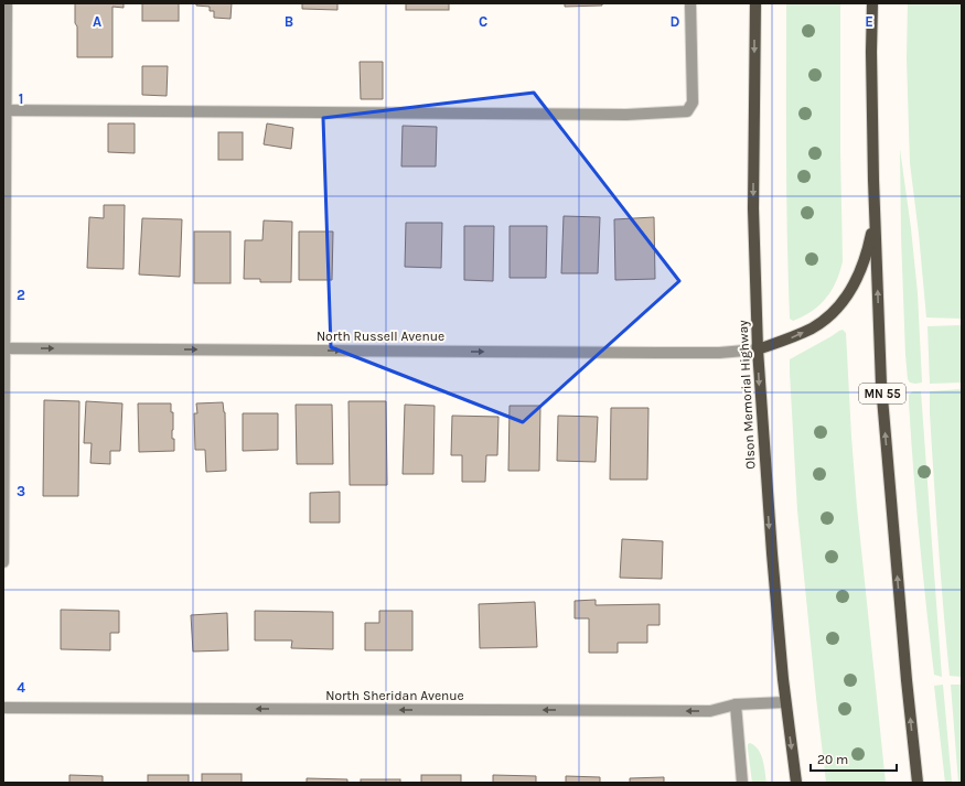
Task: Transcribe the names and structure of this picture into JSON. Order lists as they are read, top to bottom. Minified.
{"streets":{"main road":["MN 55","Olson Memorial Highway"],"street":["North Russell Avenue","North Sheridan Avenue"]},"crossings":[["North Russell Avenue","Olson Memorial Highway"],["Olson Memorial Highway","North Sheridan Avenue"]],"one_way":["North Russell Avenue","Olson Memorial Highway","North Sheridan Avenue"],"scale_bar":"20 m","grid":{"columns":["A","B","C","D","E"],"rows":["1","2","3","4"]}}
